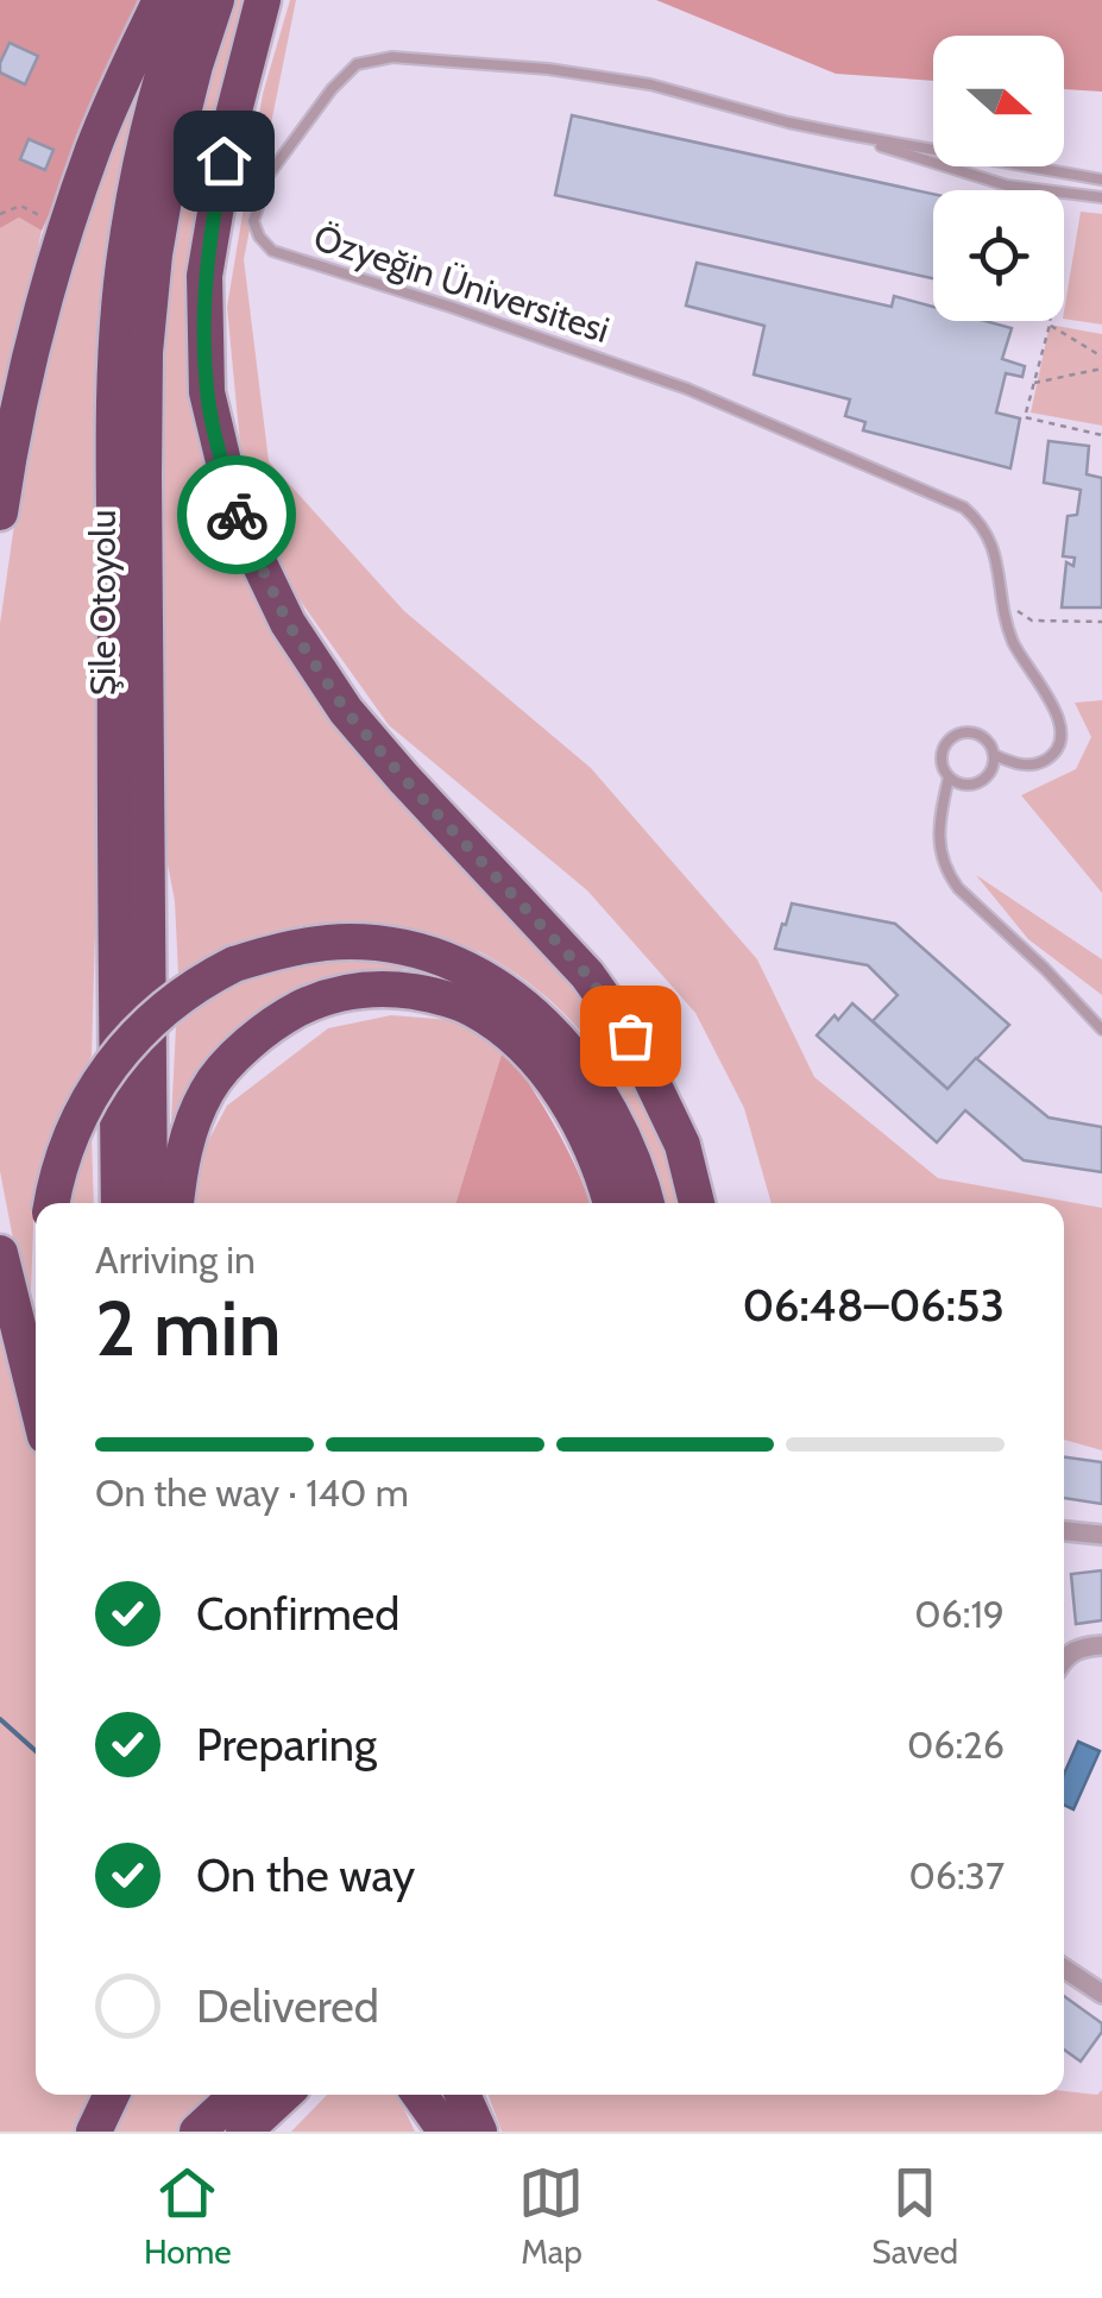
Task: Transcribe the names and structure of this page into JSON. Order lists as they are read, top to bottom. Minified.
{"streets":{"highway":["Şile Otoyolu"],"lane":["Özyeğin Üniversitesi"]},"north":"right","page":{"heading":["2 min","Arriving in","06:48–06:53"],"bar":"On the way · 140 m","list":[["Confirmed","06:19"],["Preparing","06:26"],["On the way","06:37"],"Delivered"],"tabs":["Home","Map","Saved"]}}
